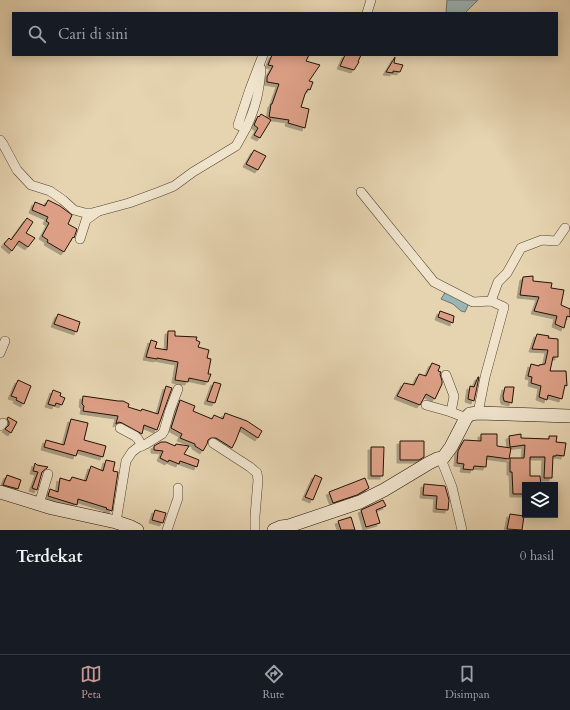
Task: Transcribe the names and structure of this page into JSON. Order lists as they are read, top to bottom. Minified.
{"page":{"search":"Cari di sini","heading":["Terdekat","0 hasil"],"nav":["Peta","Rute","Disimpan"]}}
